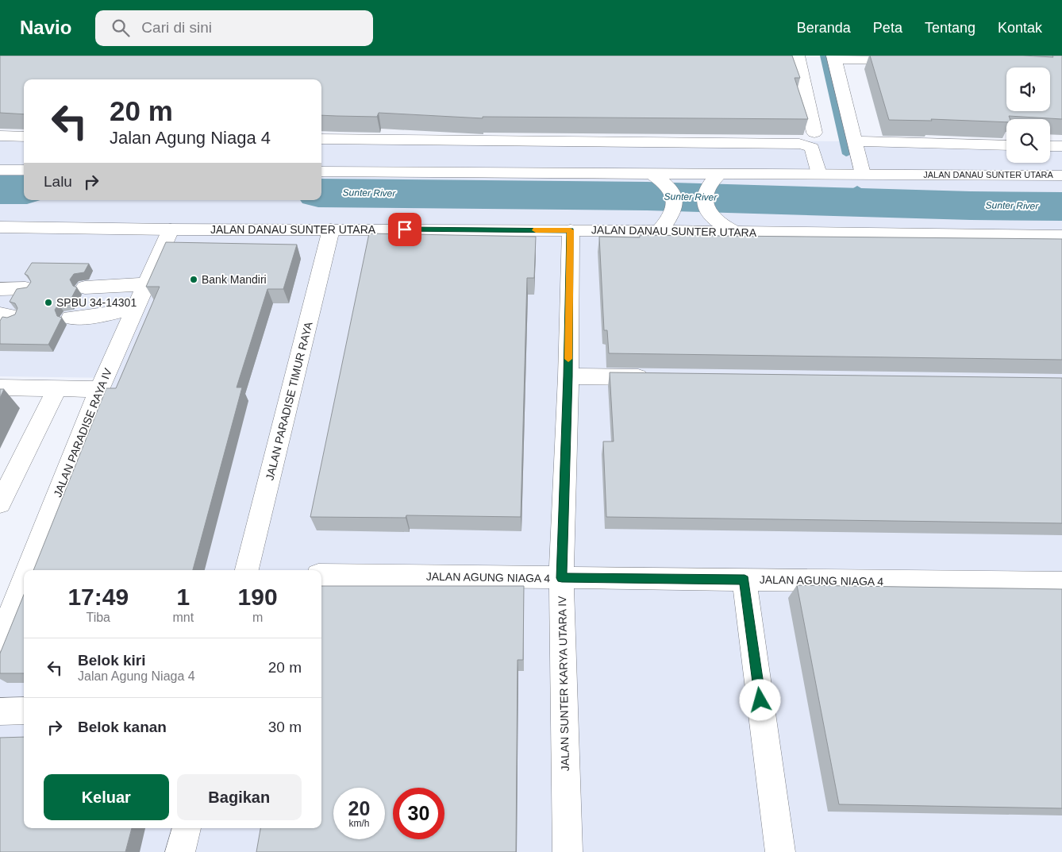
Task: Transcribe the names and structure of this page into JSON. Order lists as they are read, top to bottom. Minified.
{"streets":{"street":["JALAN DANAU SUNTER UTARA","JALAN PARADISE TIMUR RAYA","JALAN PARADISE RAYA IV","JALAN AGUNG NIAGA 4","JALAN SUNTER KARYA UTARA IV"]},"crossings":[["JALAN DANAU SUNTER UTARA","JALAN PARADISE TIMUR RAYA"],["JALAN DANAU SUNTER UTARA","JALAN PARADISE RAYA IV"],["JALAN DANAU SUNTER UTARA","JALAN SUNTER KARYA UTARA IV"],["JALAN AGUNG NIAGA 4","JALAN SUNTER KARYA UTARA IV"]],"water":["Sunter River"],"places":["Bank Mandiri","SPBU 34-14301"],"page":{"header":"Navio","search":"Cari di sini","nav":["Beranda","Peta","Tentang","Kontak"],"turn":["20 m","Jalan Agung Niaga 4"],"then":"Lalu","eta":["17:49","Tiba","1","mnt","190","m"],"list":[{"name":"Belok kiri","note":"Jalan Agung Niaga 4","value":"20 m"},{"name":"Belok kanan","value":"30 m"}],"buttons":["Keluar","Bagikan"],"speed":"20 km/h","limit":"30"}}
